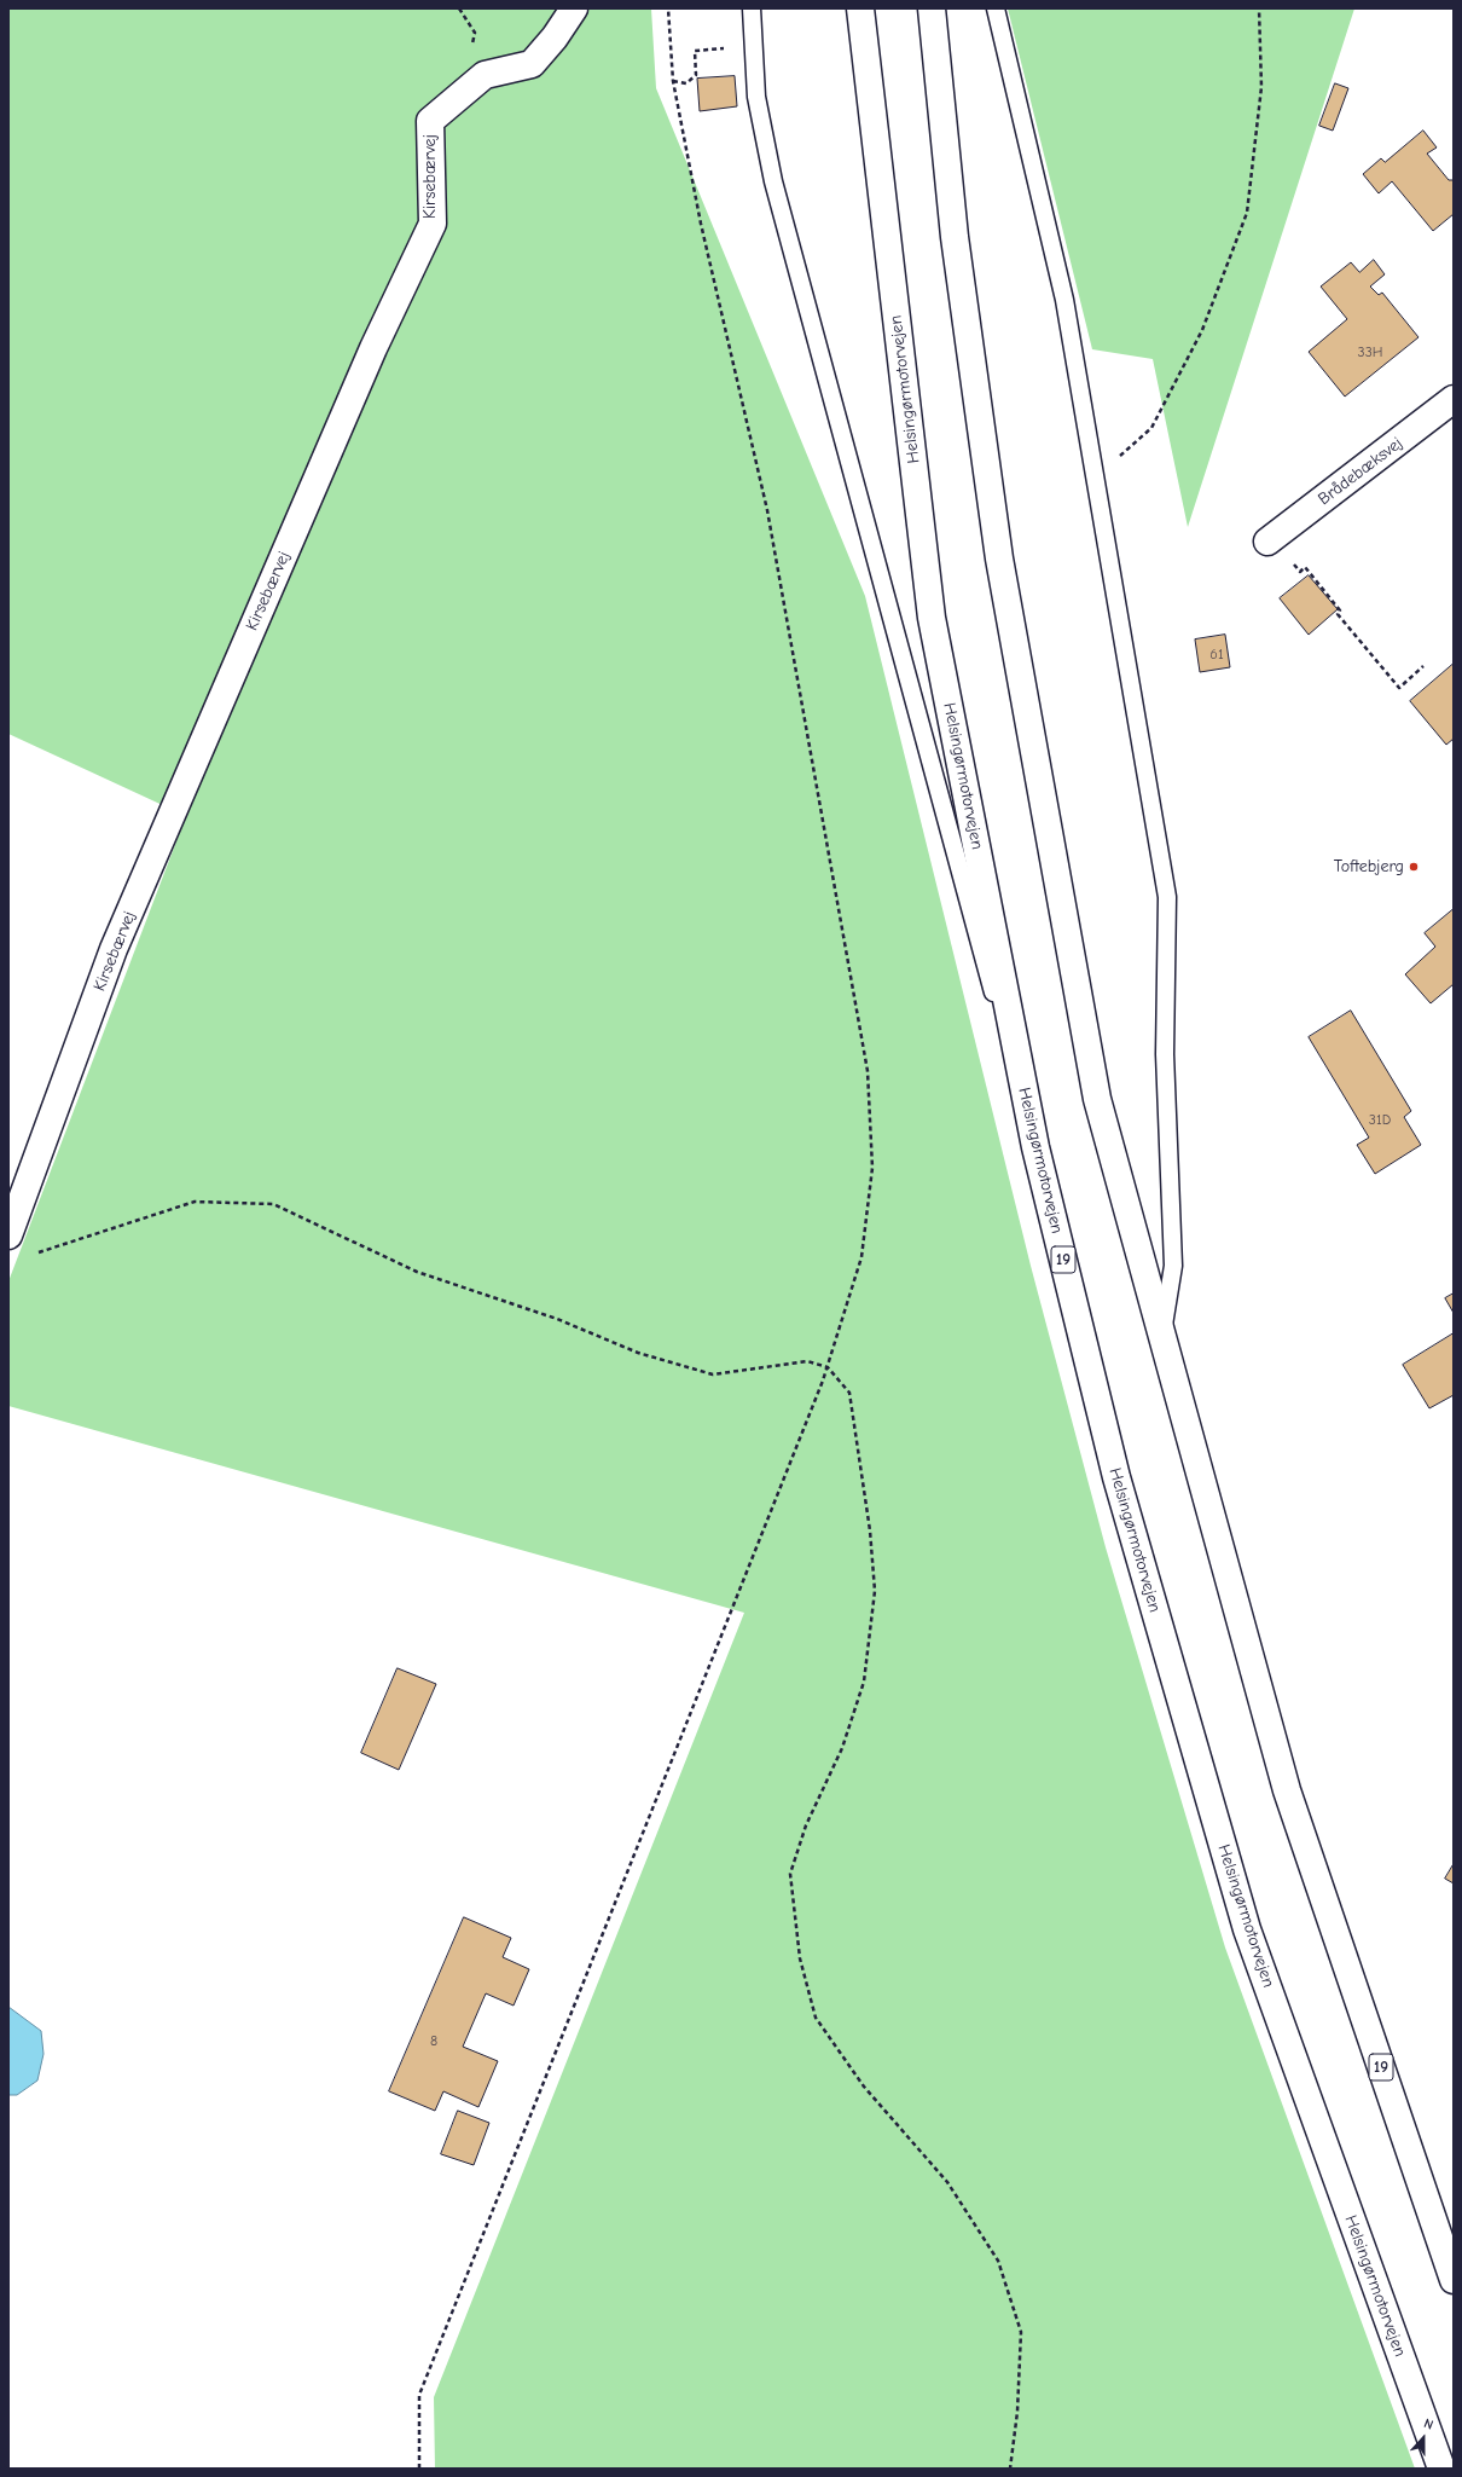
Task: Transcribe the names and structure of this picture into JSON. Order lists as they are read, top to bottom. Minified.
{"streets":{"main road":["Kirsebærvej","Helsingørmotorvejen","Brådebæksvej","19"]},"places":["Toftebjerg"],"house_numbers":["33H","61","31D","8"],"north":"top"}
